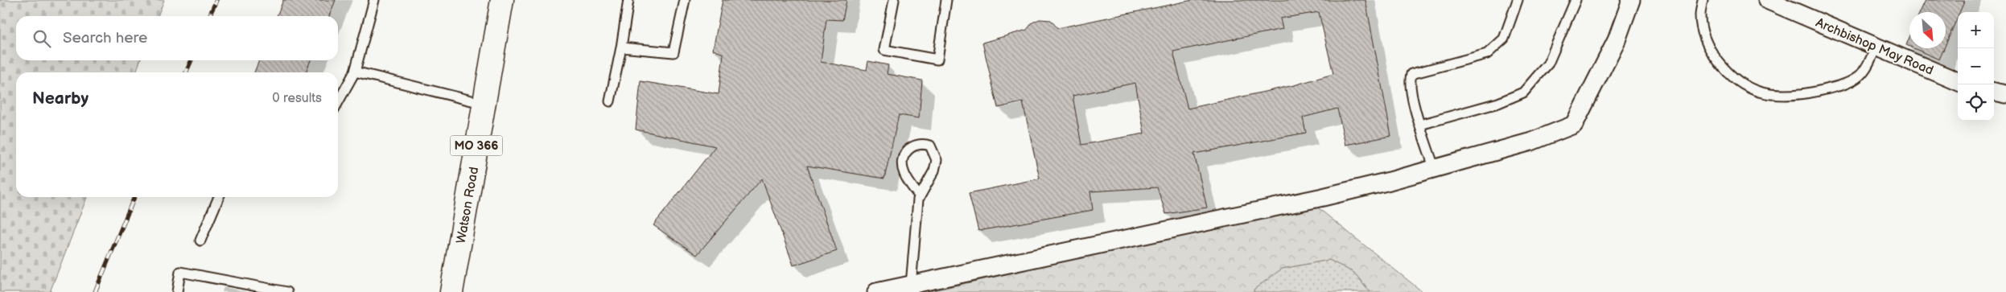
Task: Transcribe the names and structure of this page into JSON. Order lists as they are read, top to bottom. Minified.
{"streets":{"main road":["MO 366","Watson Road"],"street":["Archbishop May Road"]},"north":"bottom right","page":{"map_buttons":["+","−"],"search":"Search here","heading":["Nearby","0 results"]}}
